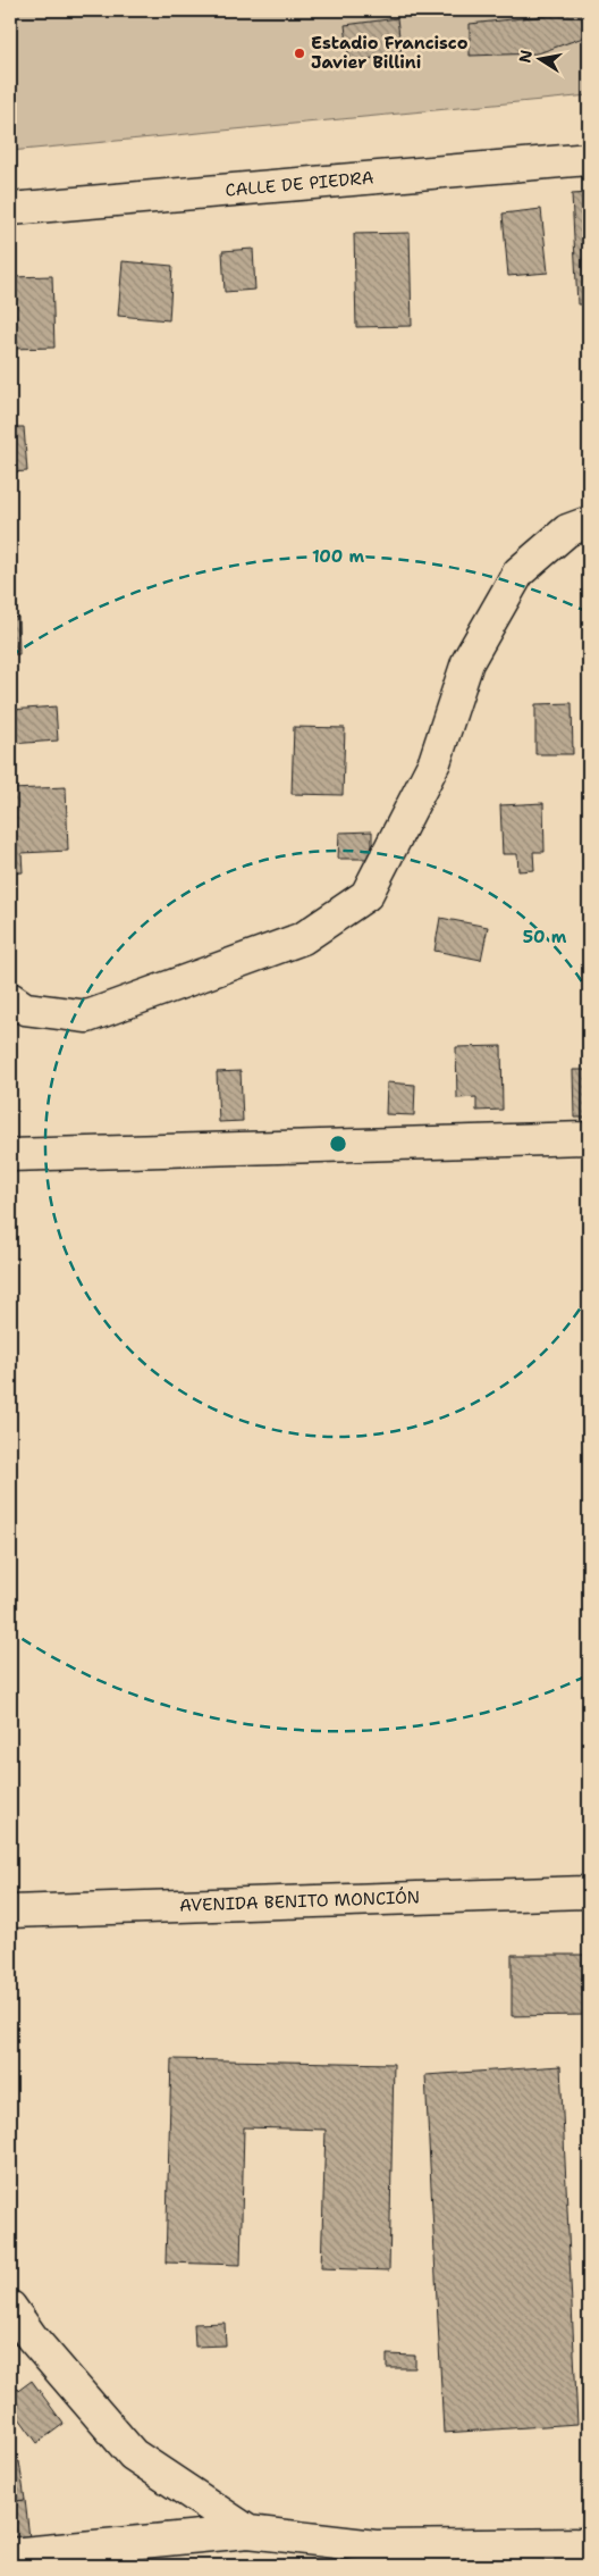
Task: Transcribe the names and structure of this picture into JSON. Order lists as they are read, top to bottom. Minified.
{"streets":{"street":["CALLE DE PIEDRA","AVENIDA BENITO MONCIÓN"]},"places":["Estadio Francisco Javier Billini"],"north":"left","rings":["100 m","50 m"]}
